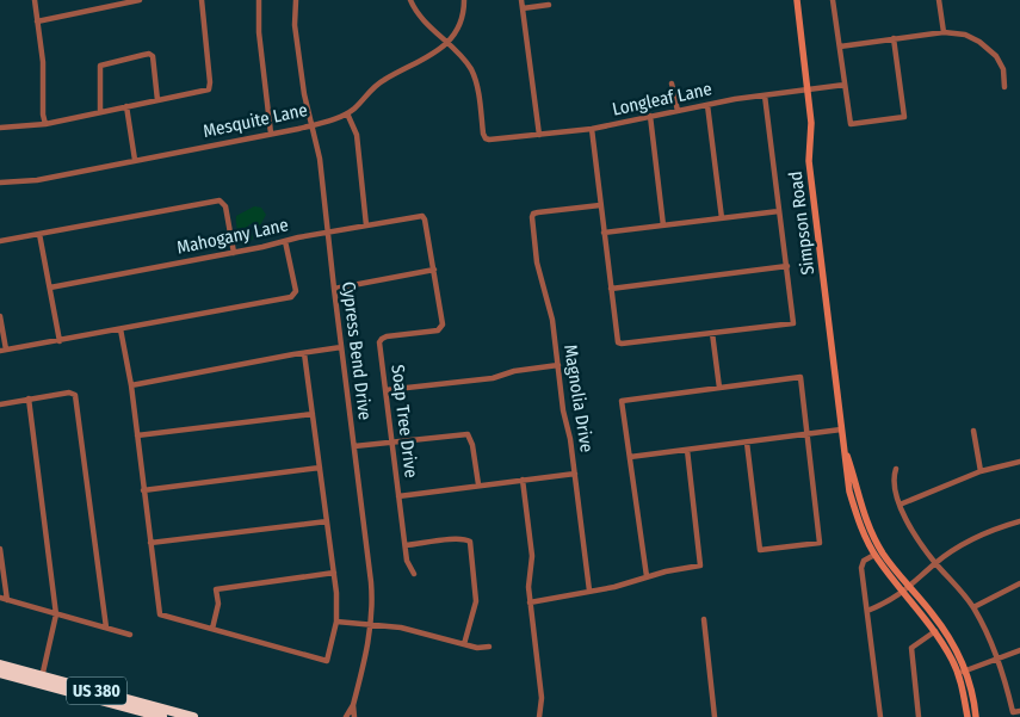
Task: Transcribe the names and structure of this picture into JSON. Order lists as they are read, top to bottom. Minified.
{"streets":{"highway":["US 380"],"street":["Longleaf Lane","Mesquite Lane","Simpson Road","Mahogany Lane","Cypress Bend Drive","Magnolia Drive","Soap Tree Drive"]},"crossings":[["Longleaf Lane","Mesquite Lane"],["Longleaf Lane","Simpson Road"],["Mesquite Lane","Cypress Bend Drive"],["Mahogany Lane","Cypress Bend Drive"],["Mahogany Lane","Soap Tree Drive"]]}
